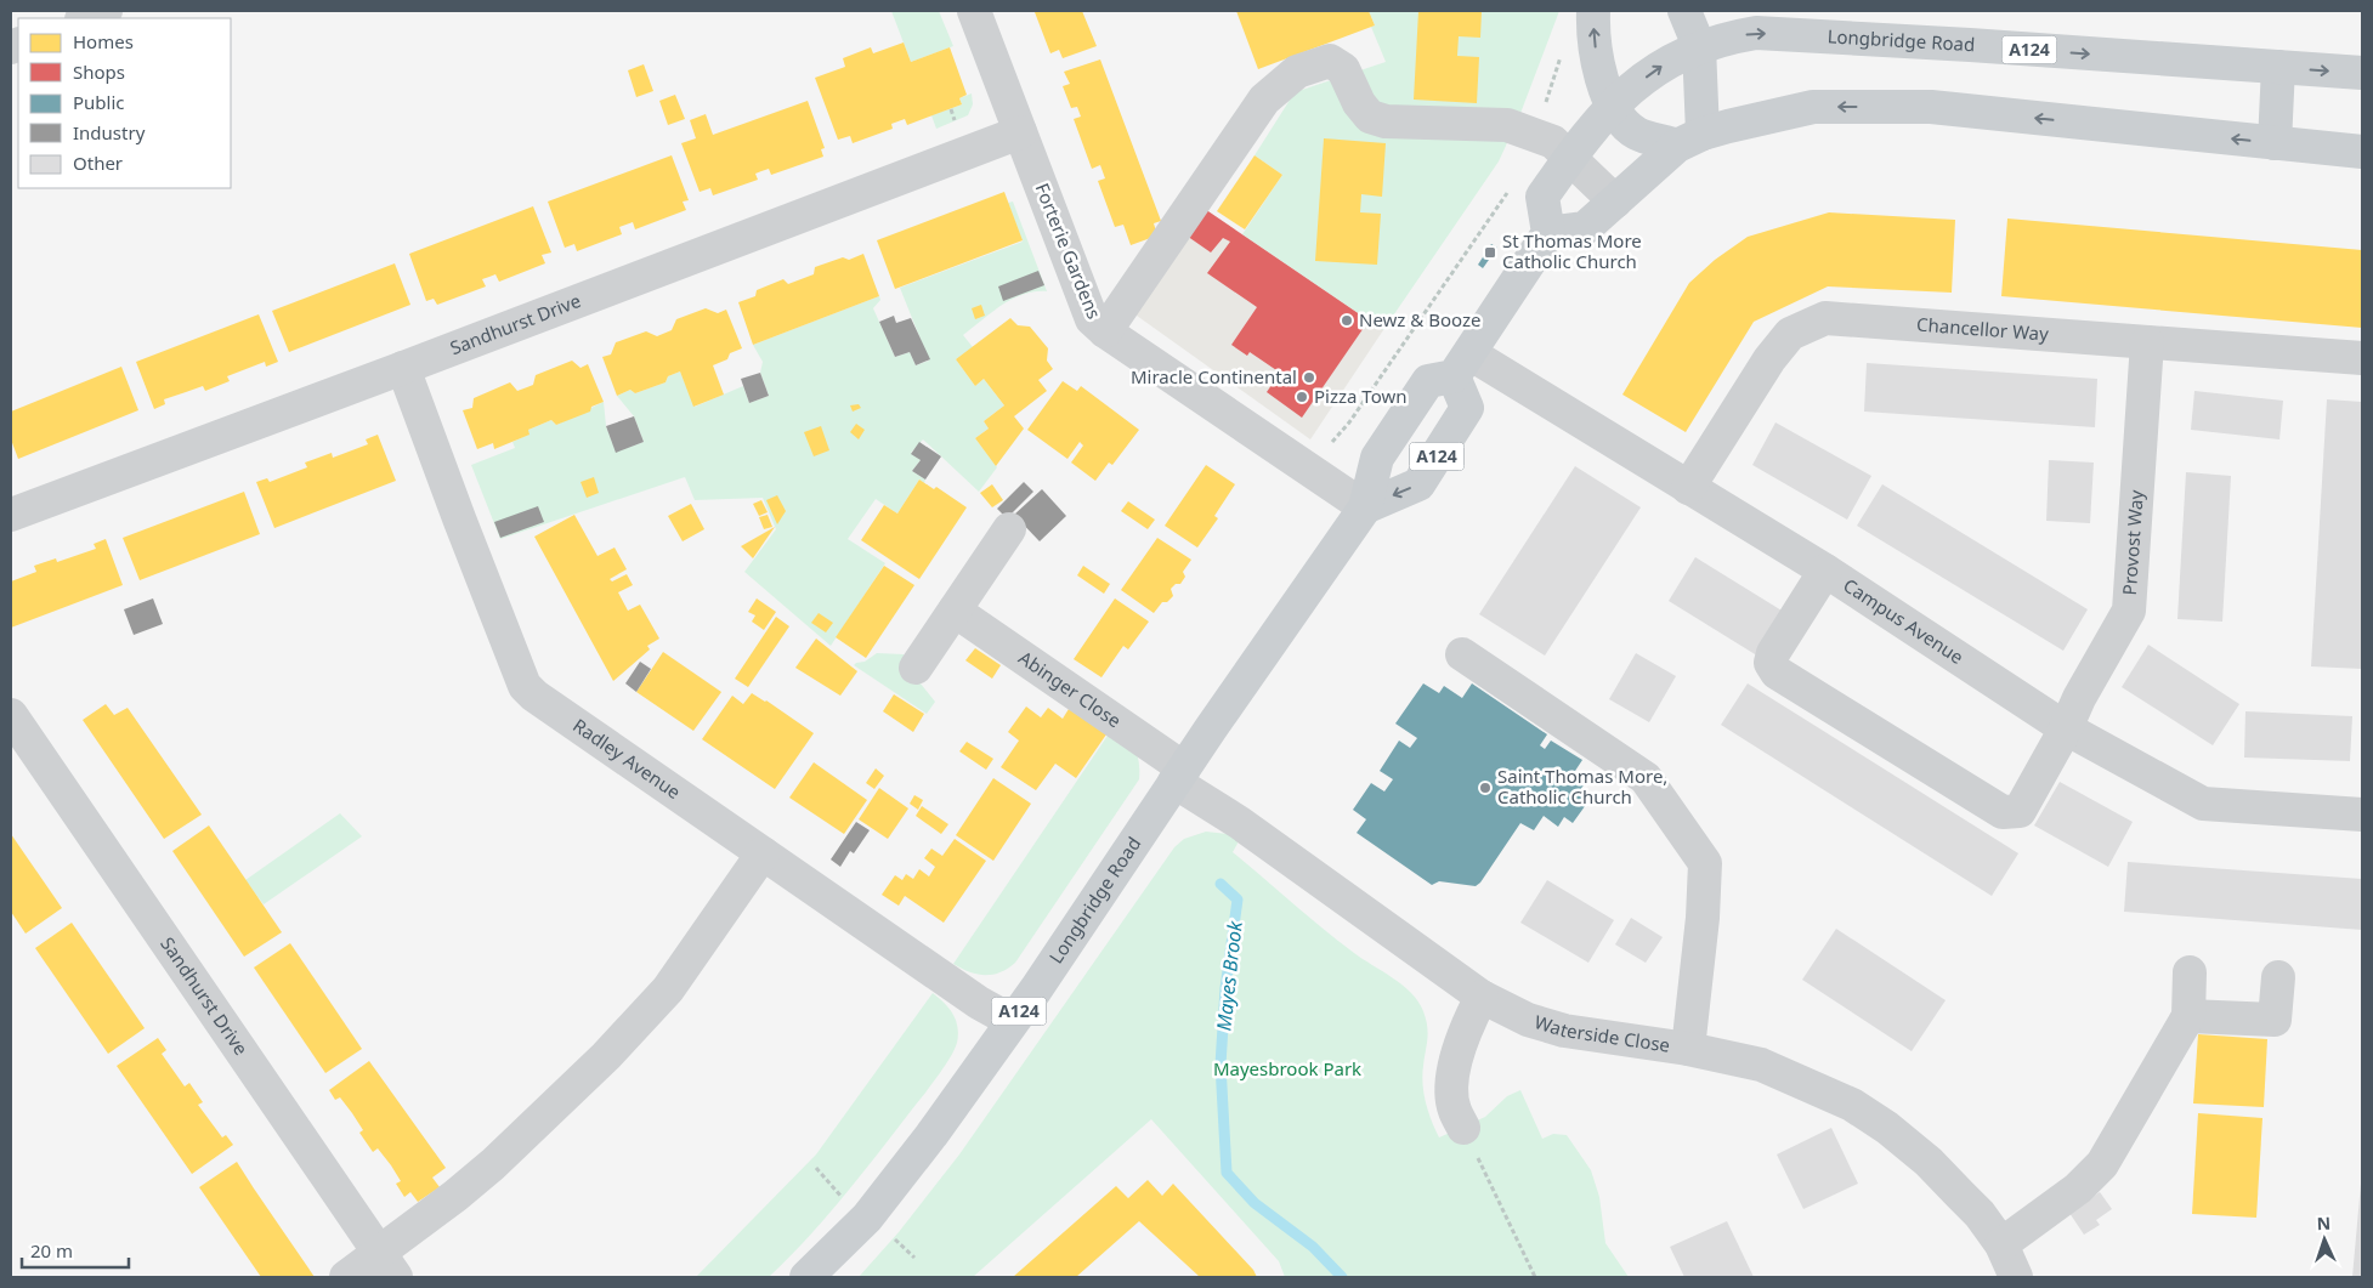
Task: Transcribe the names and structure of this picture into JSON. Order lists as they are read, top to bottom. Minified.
{"streets":{"main road":["Longbridge Road","A124"],"street":["Forterie Gardens","Sandhurst Drive","Chancellor Way","Provost Way","Campus Avenue","Abinger Close","Radley Avenue","Waterside Close"]},"crossings":[["Longbridge Road","A124"],["Longbridge Road","Forterie Gardens"],["Longbridge Road","Campus Avenue"],["Longbridge Road","Abinger Close"],["Longbridge Road","Radley Avenue"],["Longbridge Road","Waterside Close"],["A124","Forterie Gardens"],["A124","Campus Avenue"],["Forterie Gardens","Sandhurst Drive"],["Sandhurst Drive","Radley Avenue"],["Chancellor Way","Provost Way"],["Chancellor Way","Campus Avenue"],["Provost Way","Campus Avenue"],["Abinger Close","Waterside Close"]],"water":["Mayes Brook"],"parks":["Mayesbrook Park"],"places":{"transit":["St Thomas More Catholic Church"],"other":["Newz & Booze","Miracle Continental","Pizza Town","Saint Thomas More, Catholic Church"]},"legend":["Homes","Shops","Public","Industry","Other"],"scale_bar":"20 m","north":"top"}
